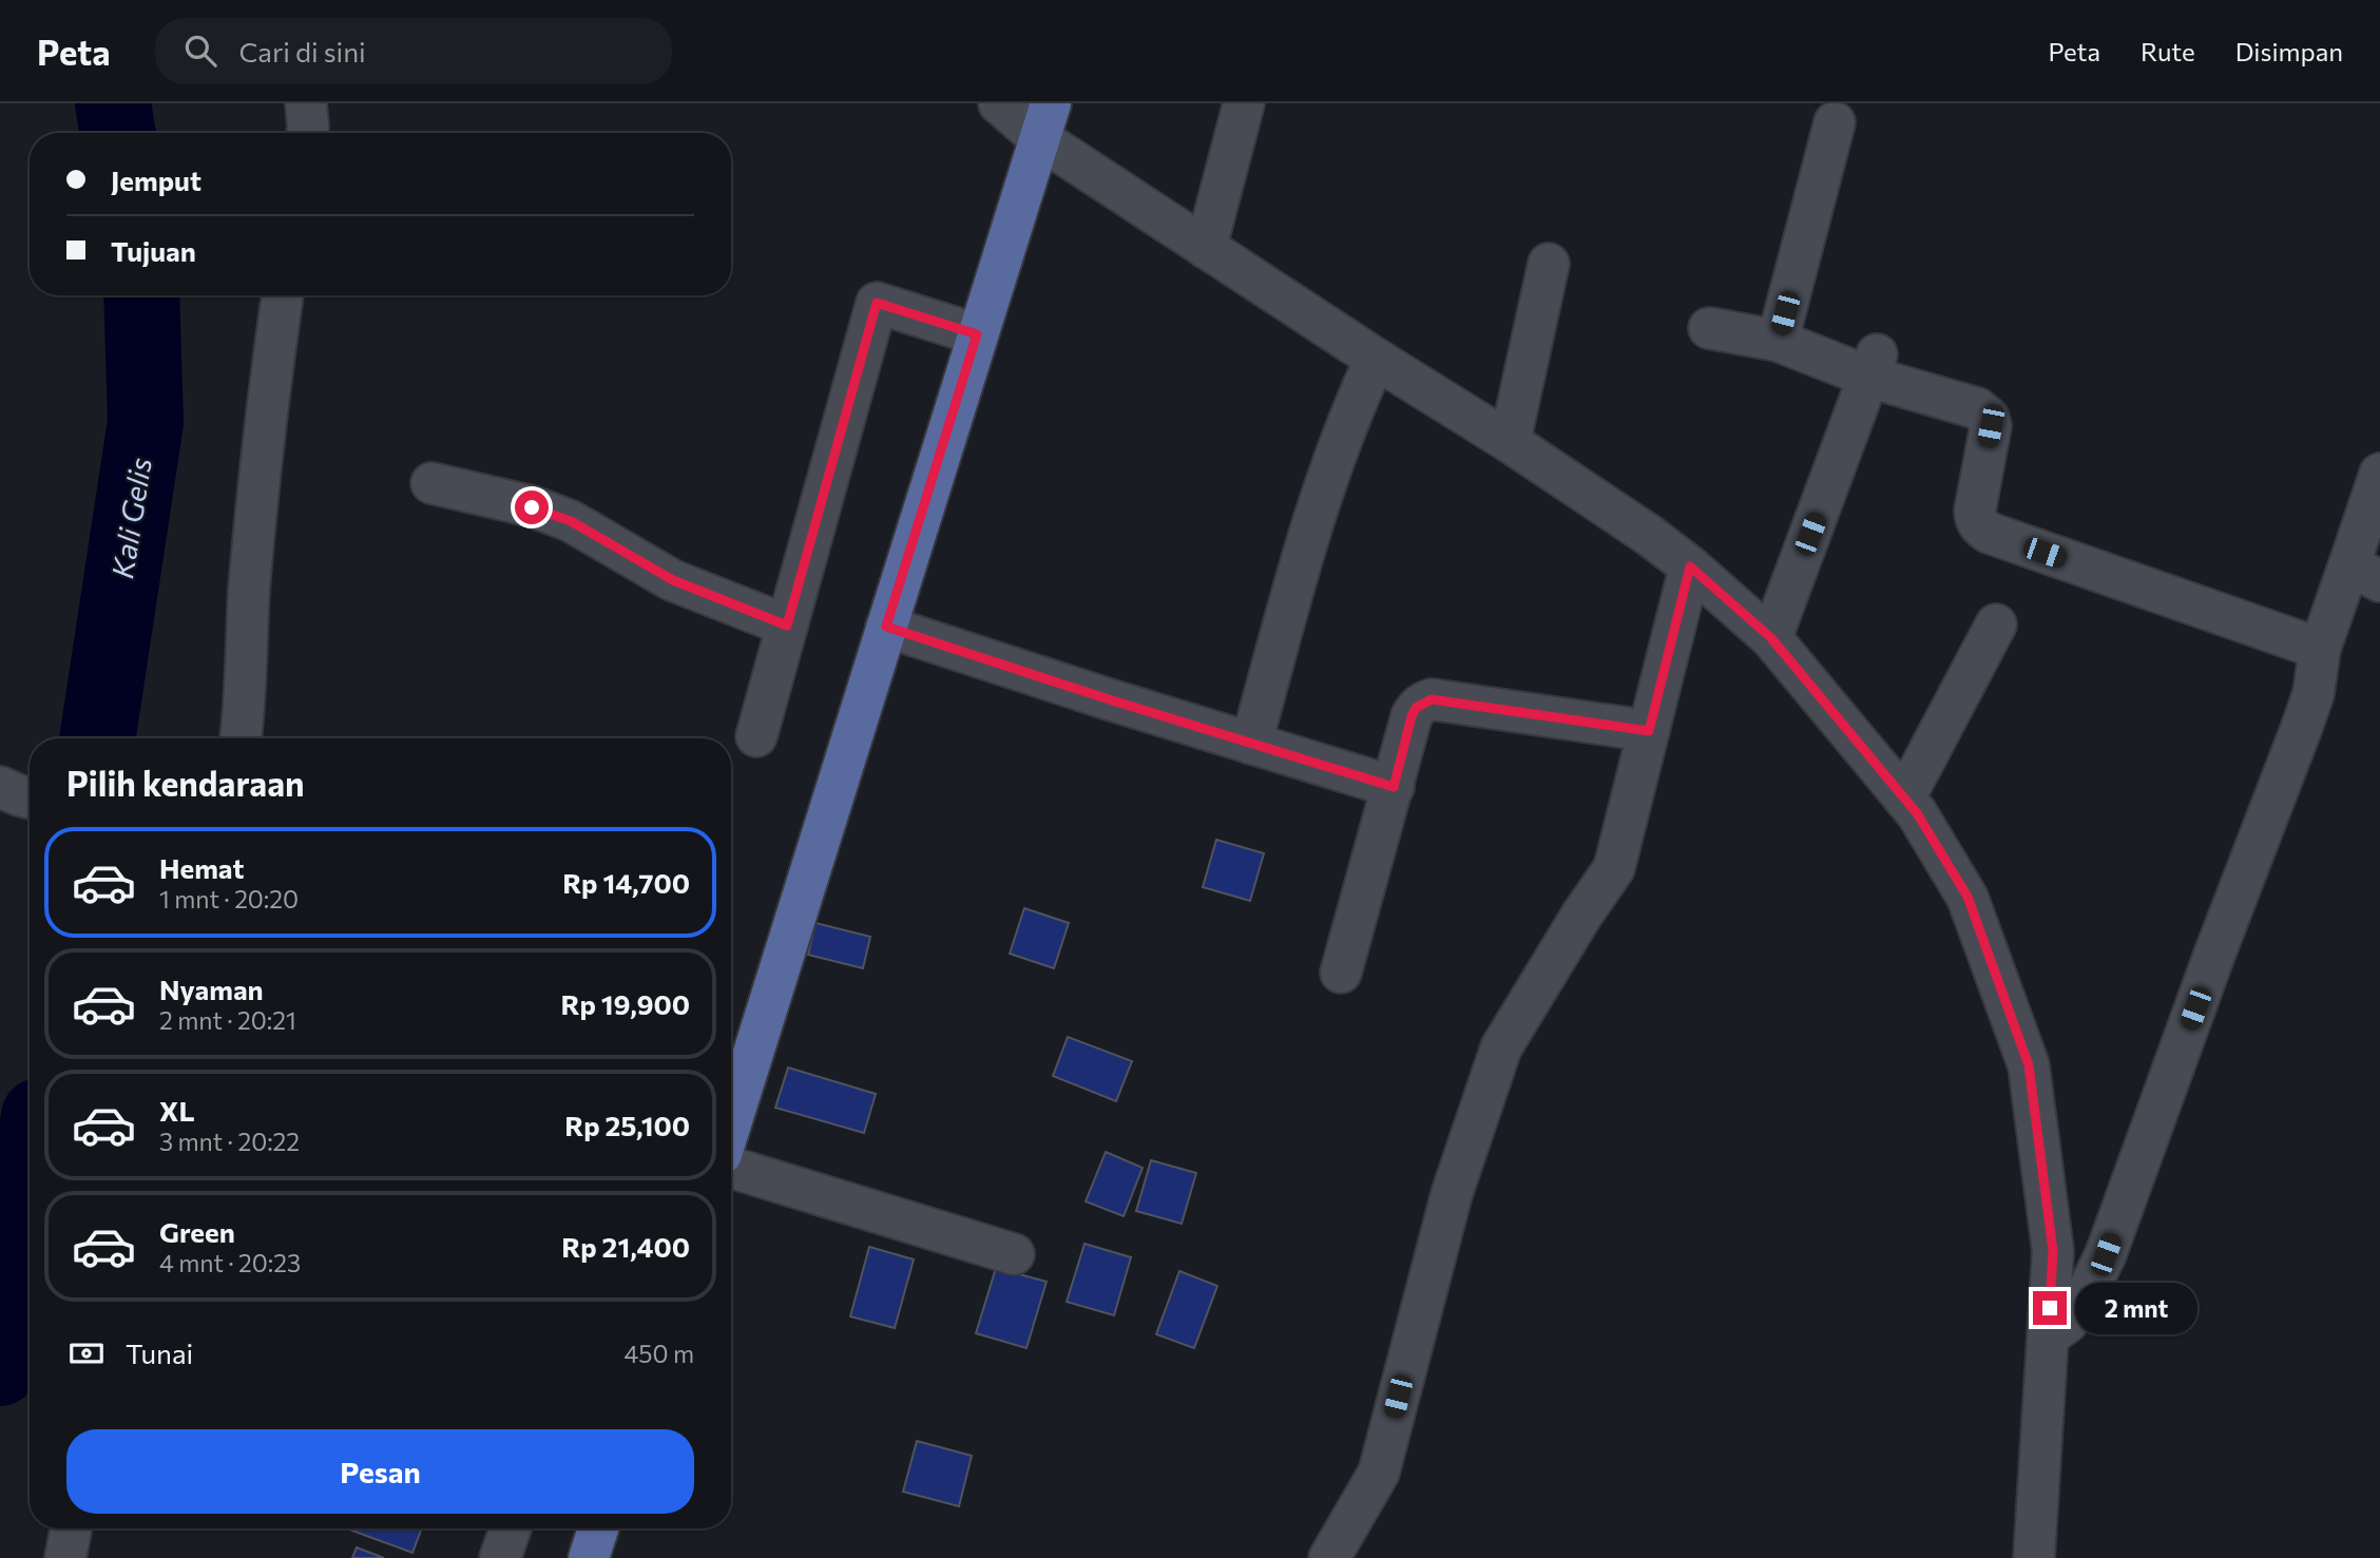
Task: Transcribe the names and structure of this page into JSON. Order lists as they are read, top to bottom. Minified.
{"water":["Kali Gelis"],"page":{"header":"Peta","search":"Cari di sini","nav":["Peta","Rute","Disimpan"],"banner":["Jemput","Tujuan"],"heading":"Pilih kendaraan","list":[{"name":"Hemat","note":"1 mnt · 20:20","value":"Rp 14,700"},{"name":"Nyaman","note":"2 mnt · 20:21","value":"Rp 19,900"},{"name":"XL","note":"3 mnt · 20:22","value":"Rp 25,100"},{"name":"Green","note":"4 mnt · 20:23","value":"Rp 21,400"}],"bubble":"2 mnt","pay":["Tunai","450 m"],"buttons":"Pesan"}}
